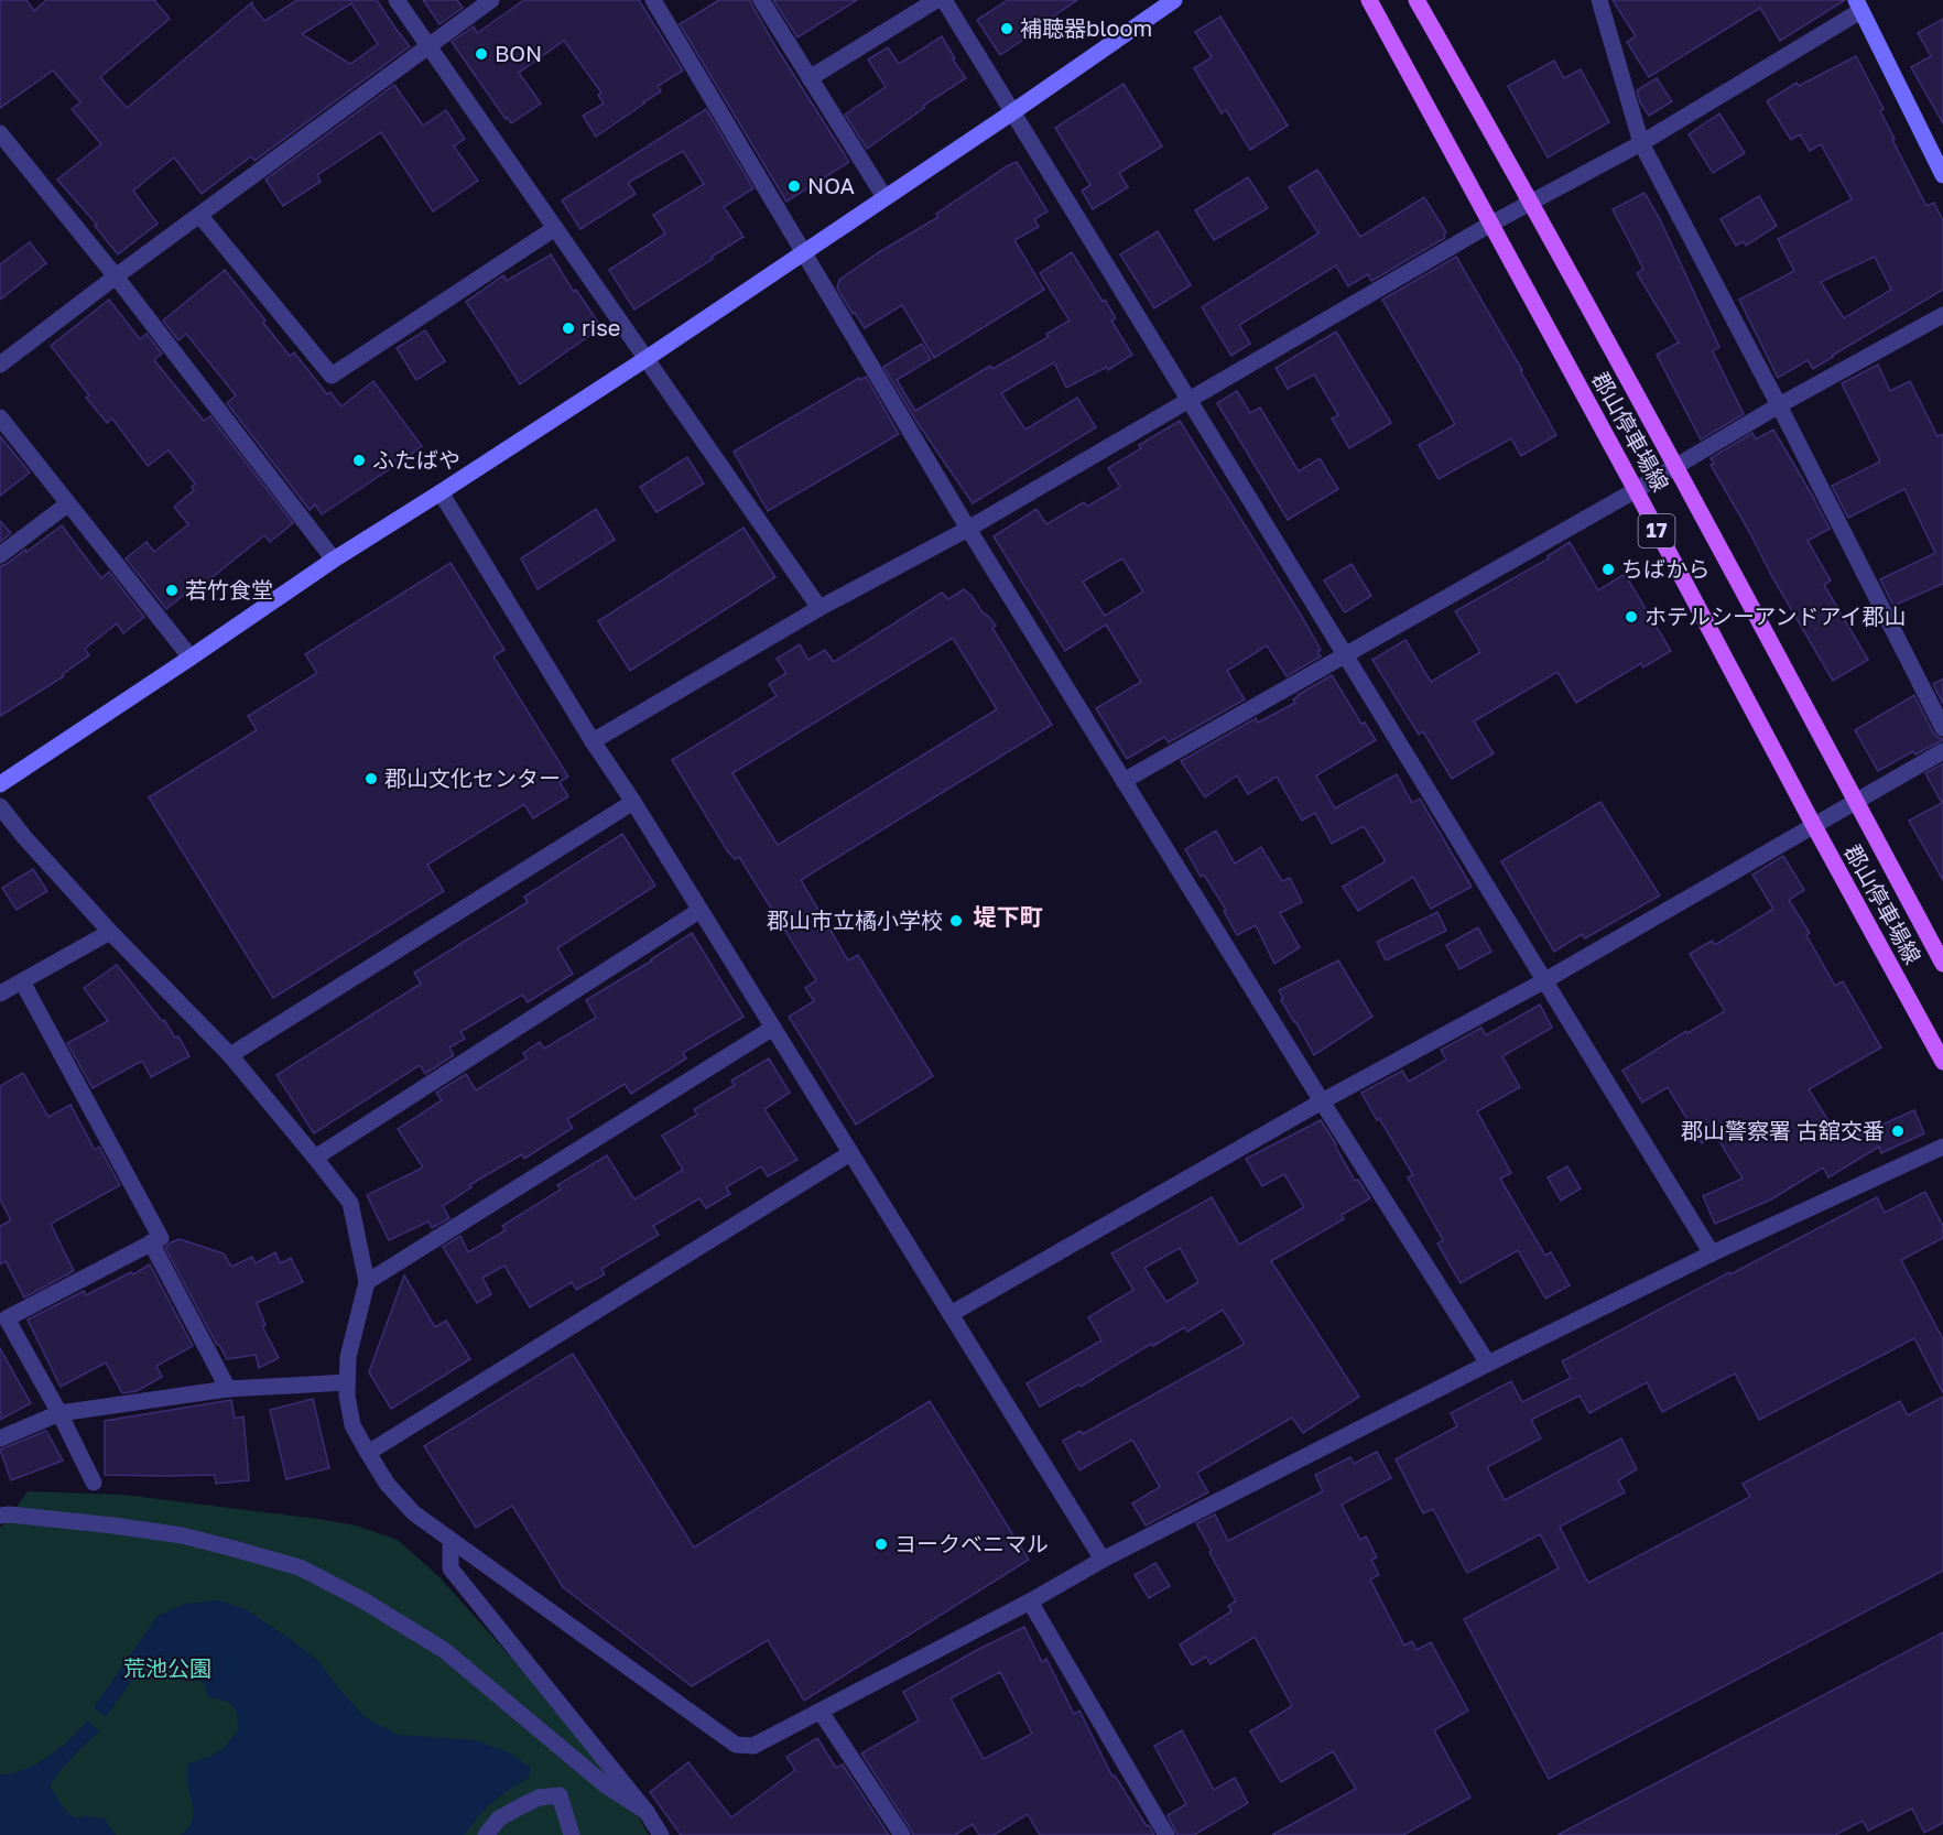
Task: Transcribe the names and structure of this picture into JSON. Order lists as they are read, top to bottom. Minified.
{"streets":{"main road":["郡山停車場線","17"]},"districts":["堤下町"],"parks":["荒池公園"],"places":["補聴器bloom","BON","NOA","rise","ふたばや","ちばから","若竹食堂","ホテルシーアンドアイ郡山","郡山文化センター","郡山市立橘小学校","郡山警察署 古舘交番","ヨークベニマル"]}
